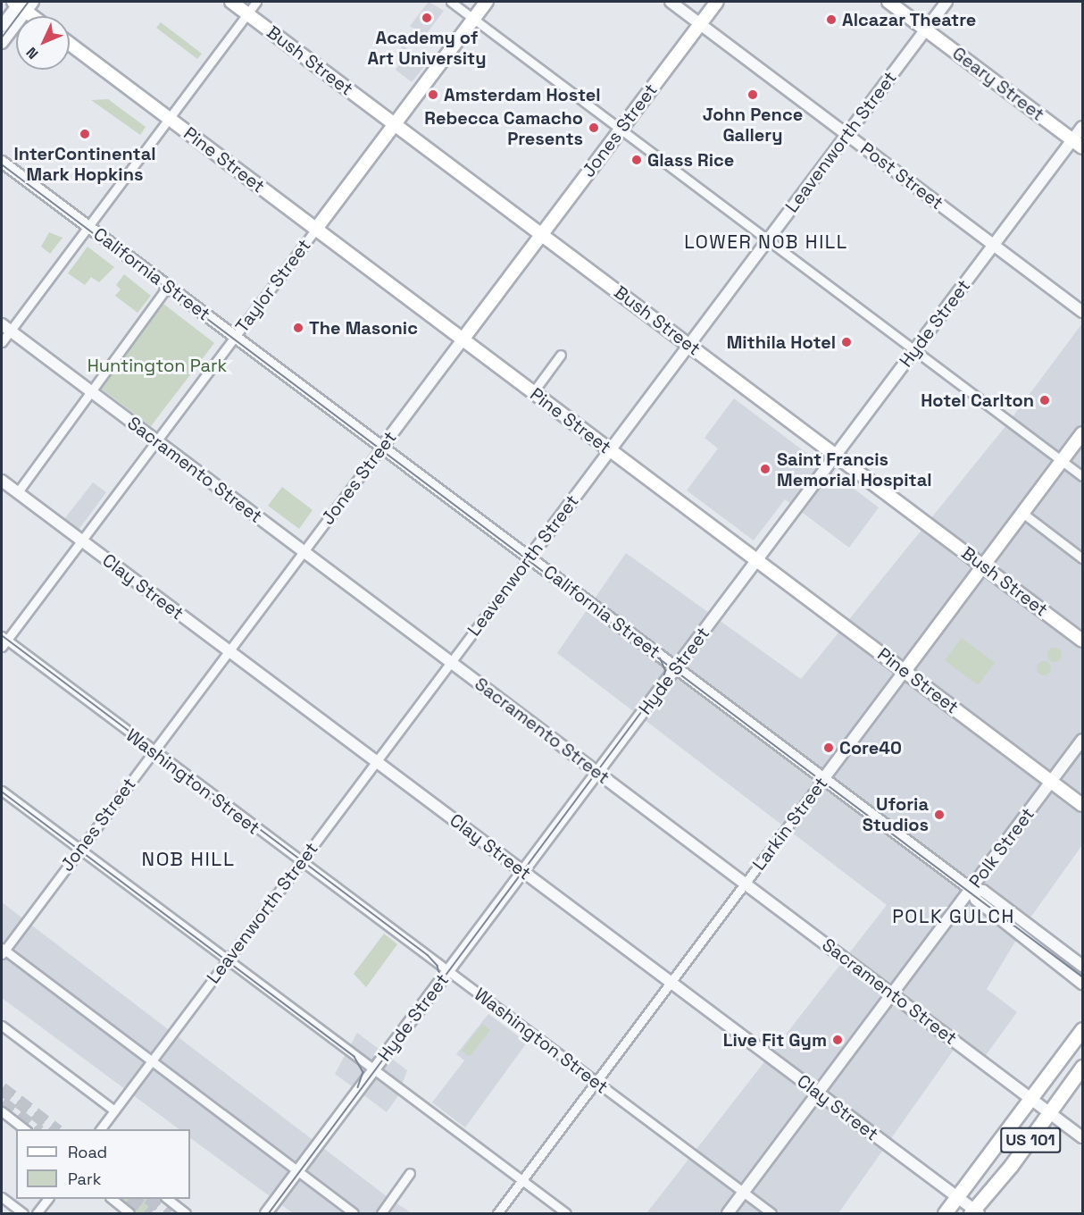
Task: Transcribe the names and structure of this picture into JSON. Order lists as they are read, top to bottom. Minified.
{"streets":{"highway":["US 101"],"main road":["Bush Street","Geary Street","Jones Street","Pine Street","Taylor Street","Larkin Street"],"street":["Leavenworth Street","Post Street","California Street","Hyde Street","Sacramento Street","Clay Street","Washington Street","Polk Street"]},"crossings":[["Bush Street","Jones Street"],["Bush Street","Leavenworth Street"],["Bush Street","Taylor Street"],["Bush Street","Hyde Street"],["Bush Street","Larkin Street"],["Geary Street","Leavenworth Street"],["Geary Street","Hyde Street"],["Jones Street","Pine Street"],["Jones Street","Post Street"],["Jones Street","California Street"],["Jones Street","Sacramento Street"],["Jones Street","Clay Street"],["Jones Street","Washington Street"],["Leavenworth Street","Pine Street"],["Leavenworth Street","Post Street"],["Leavenworth Street","California Street"],["Leavenworth Street","Sacramento Street"],["Leavenworth Street","Clay Street"],["Leavenworth Street","Washington Street"],["Pine Street","Taylor Street"],["Pine Street","Hyde Street"],["Pine Street","Larkin Street"],["Pine Street","Polk Street"],["Post Street","Hyde Street"],["California Street","Taylor Street"],["California Street","Hyde Street"],["California Street","Larkin Street"],["California Street","Polk Street"],["Taylor Street","Sacramento Street"],["Taylor Street","Clay Street"],["Taylor Street","Washington Street"],["Hyde Street","Sacramento Street"],["Hyde Street","Clay Street"],["Hyde Street","Washington Street"],["Sacramento Street","Larkin Street"],["Sacramento Street","Polk Street"],["Sacramento Street","US 101"],["Clay Street","Larkin Street"],["Clay Street","Polk Street"],["Clay Street","US 101"],["Washington Street","Larkin Street"],["Washington Street","Polk Street"]],"districts":["LOWER NOB HILL","NOB HILL","POLK GULCH"],"parks":["Huntington Park"],"places":["Academy of Art University","Alcazar Theatre","Amsterdam Hostel","John Pence Gallery","Rebecca Camacho Presents","InterContinental Mark Hopkins","Glass Rice","The Masonic","Mithila Hotel","Hotel Carlton","Saint Francis Memorial Hospital","Core40","Uforia Studios","Live Fit Gym"],"legend":["Road","Park"],"north":"bottom left"}
